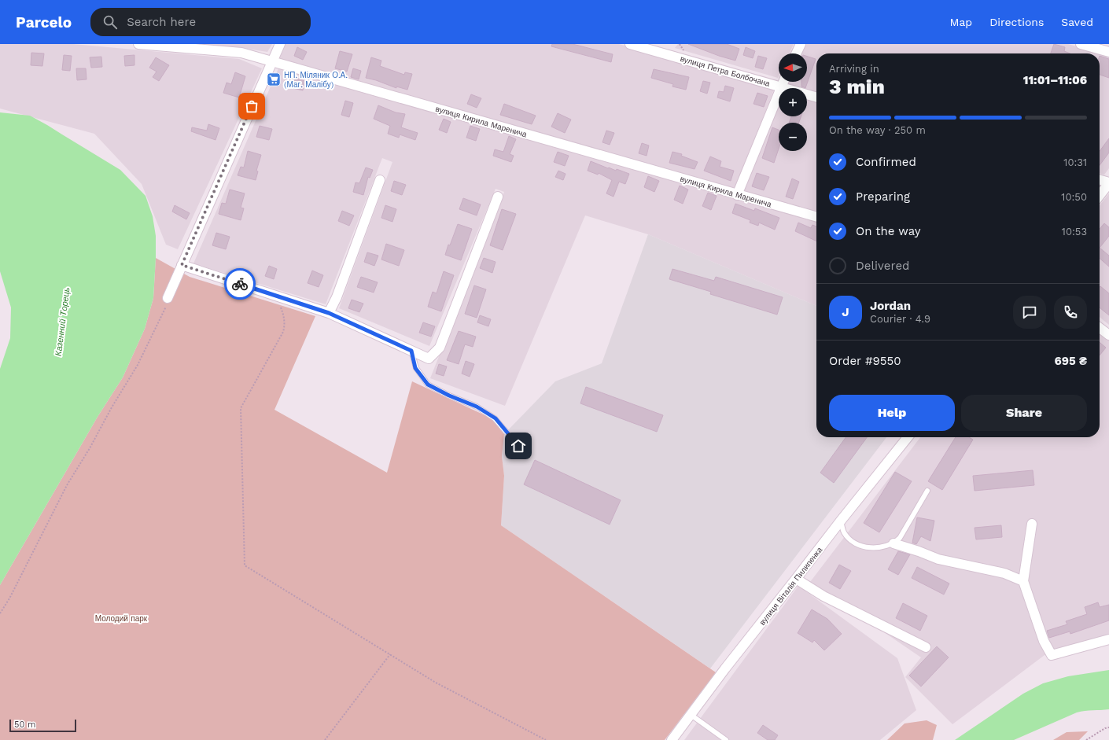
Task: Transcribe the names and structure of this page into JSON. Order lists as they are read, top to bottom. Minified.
{"streets":{"street":["вулиця Петра Болбочана","вулиця Кирила Маренича","вулиця Віталія Пилипенка"]},"water":["Казенний Торець"],"parks":["Молодий парк"],"places":{"supermarket":["НП. Міляник О.А. (Маг. Малібу)"]},"scale_bar":"50 m","north":"left","page":{"header":"Parcelo","search":"Search here","nav":["Map","Directions","Saved"],"map_buttons":["+","−"],"heading":["3 min","Arriving in","11:01–11:06"],"panel":["Jordan","Courier · 4.9","Order #9550","695 ₴"],"bar":"On the way · 250 m","list":[["Confirmed","10:31"],["Preparing","10:50"],["On the way","10:53"],"Delivered"],"round":"J","buttons":["Help","Share"],"scale":"50 m"}}
